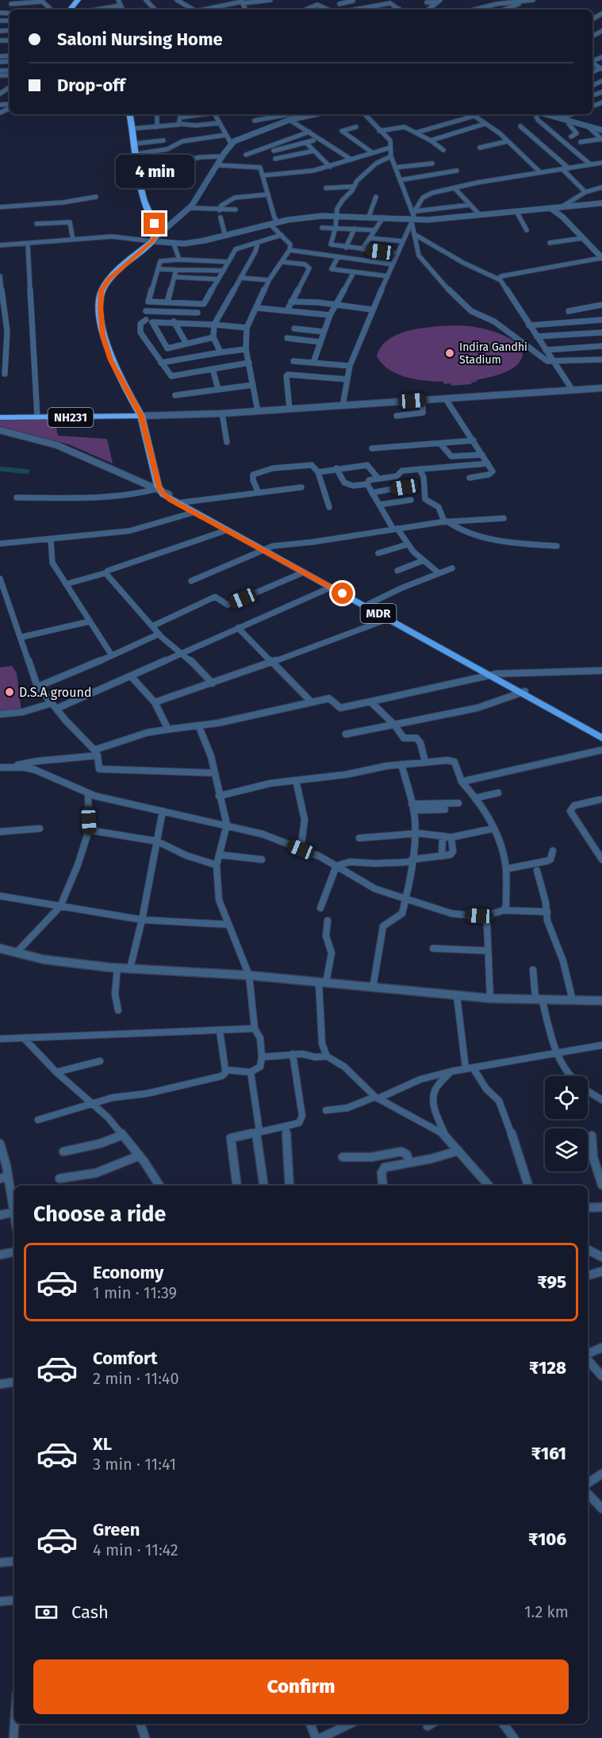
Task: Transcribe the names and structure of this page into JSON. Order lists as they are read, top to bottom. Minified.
{"streets":{"highway":["NH231"],"main road":["MDR"]},"places":["Indira Gandhi Stadium","D.S.A ground"],"page":{"banner":["Saloni Nursing Home","Drop-off"],"bubble":"4 min","heading":"Choose a ride","list":[{"name":"Economy","note":"1 min · 11:39","value":"₹95"},{"name":"Comfort","note":"2 min · 11:40","value":"₹128"},{"name":"XL","note":"3 min · 11:41","value":"₹161"},{"name":"Green","note":"4 min · 11:42","value":"₹106"}],"pay":["Cash","1.2 km"],"buttons":"Confirm"}}
